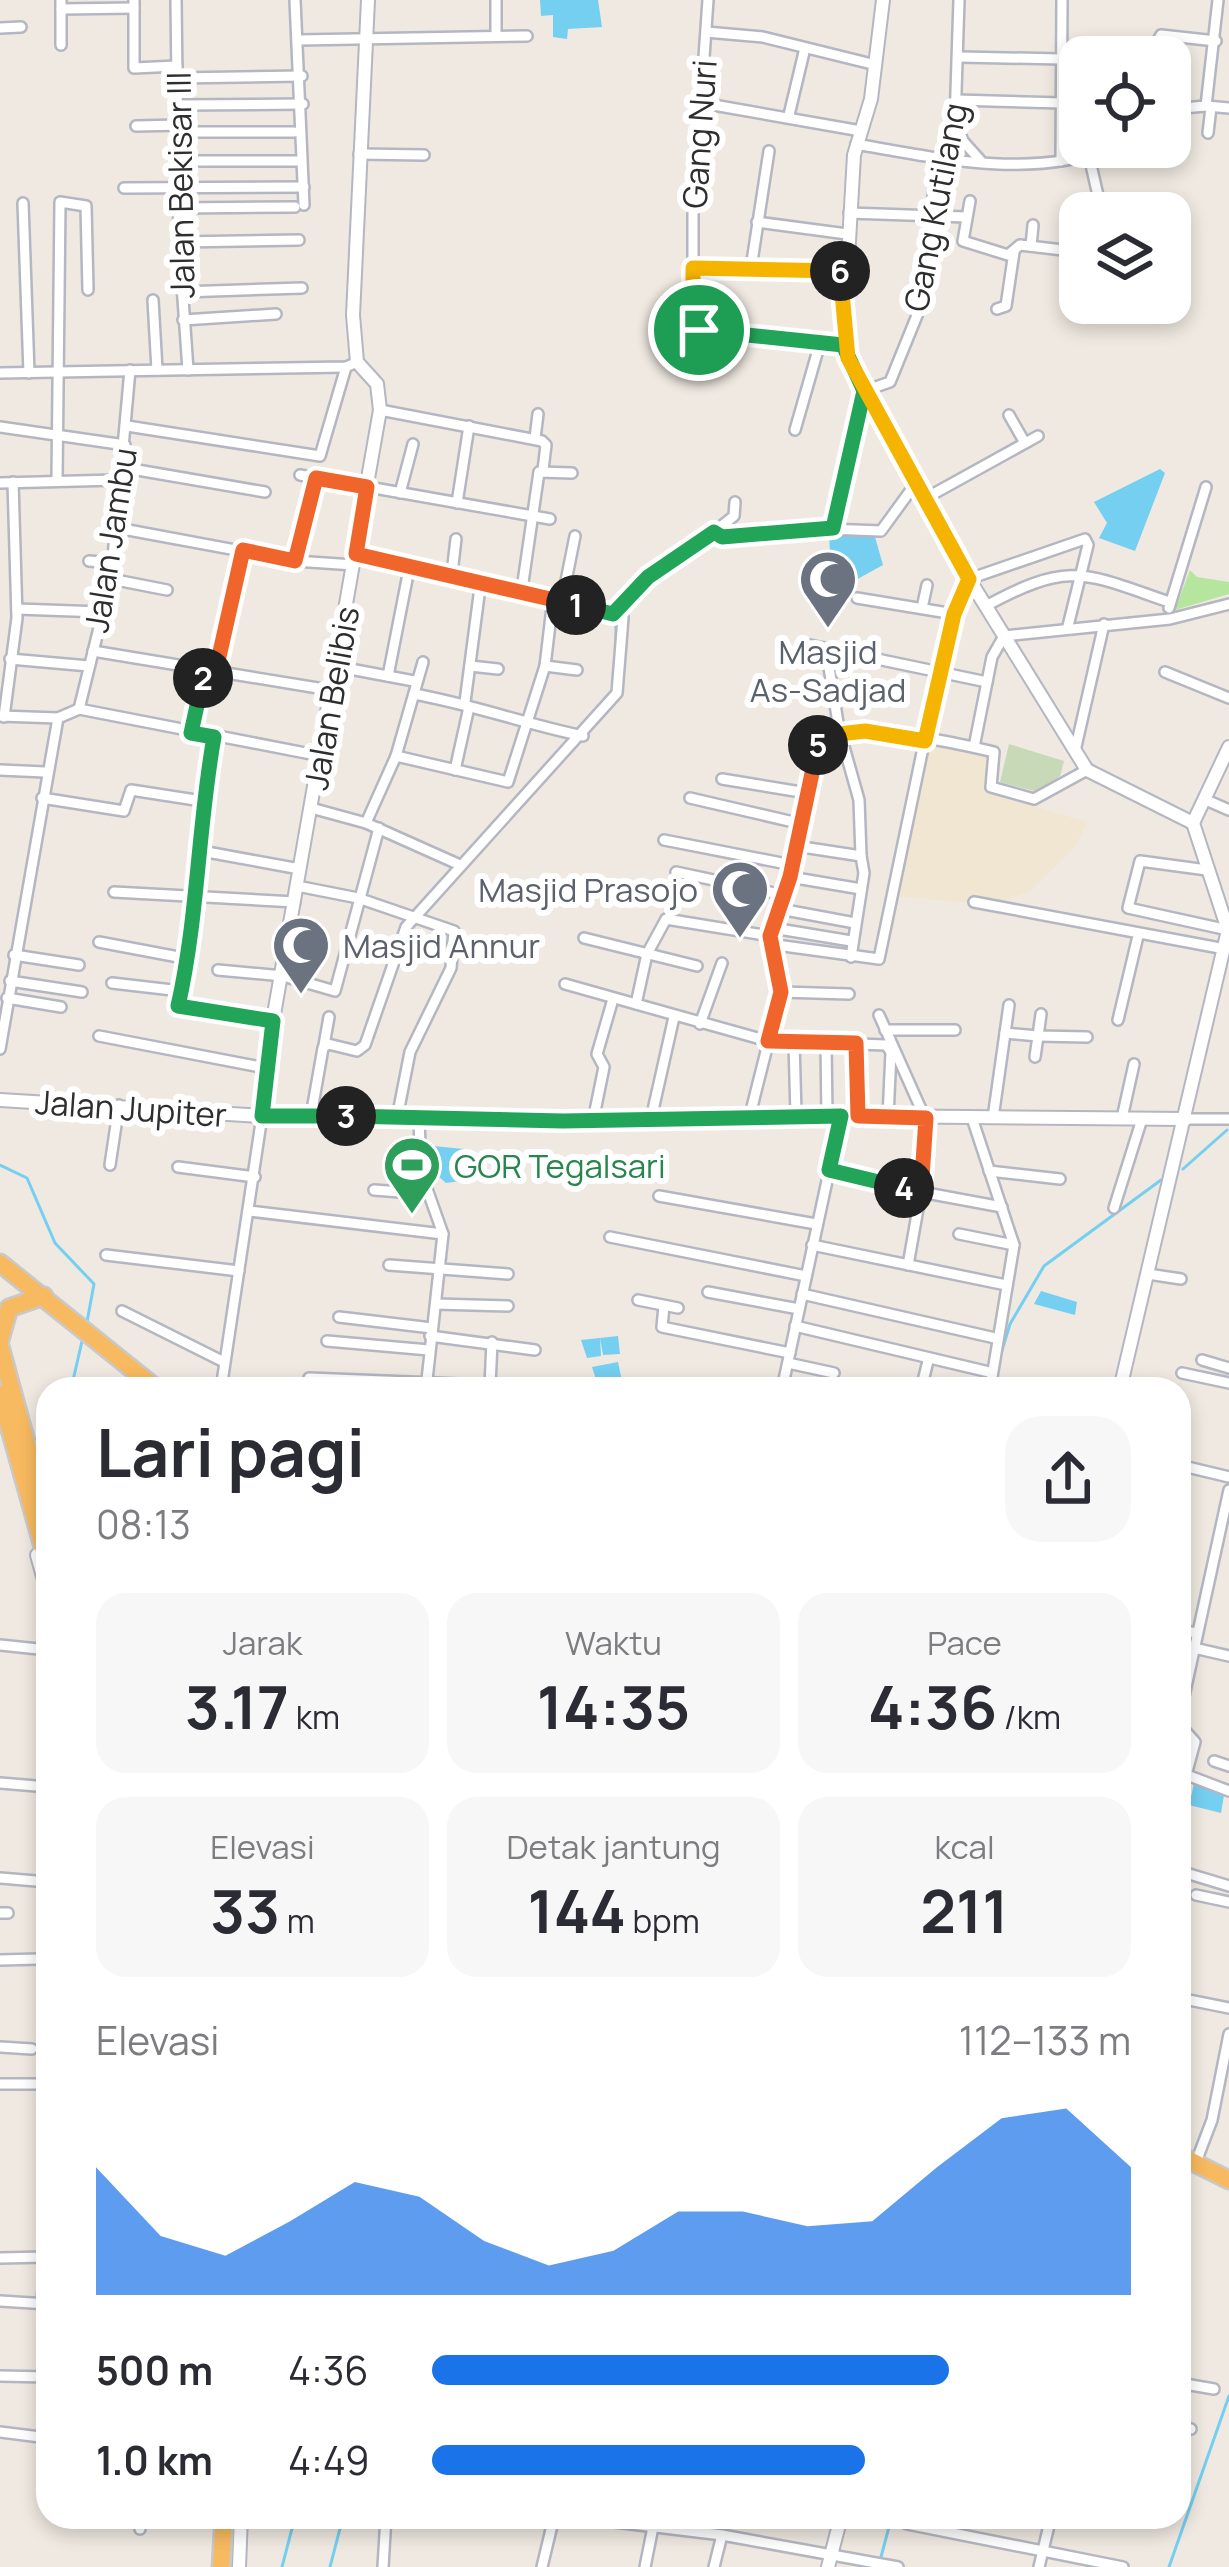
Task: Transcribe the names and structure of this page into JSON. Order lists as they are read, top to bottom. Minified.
{"streets":{"street":["Gang Nuri","Jalan Bekisar III","Gang Kutilang","Jalan Jambu","Jalan Belibis","Jalan Jupiter"]},"crossings":[["Jalan Belibis","Jalan Jupiter"]],"places":{"mosque":["Masjid As-Sadjad","Masjid Prasojo","Masjid Annur"],"sports":["GOR Tegalsari"]},"page":{"pins":["6","1","2","5","3","4"],"heading":["Lari pagi","08:13"],"stats":[["Jarak","3.17 km"],["Waktu","14:35"],["Pace","4:36 /km"],["Elevasi","33 m"],["Detak jantung","144 bpm"],["kcal","211"]],"chart":["Elevasi","112–133 m"],"list":[{"name":"500 m","note":"4:36"},{"name":"1.0 km","note":"4:49"}]}}
